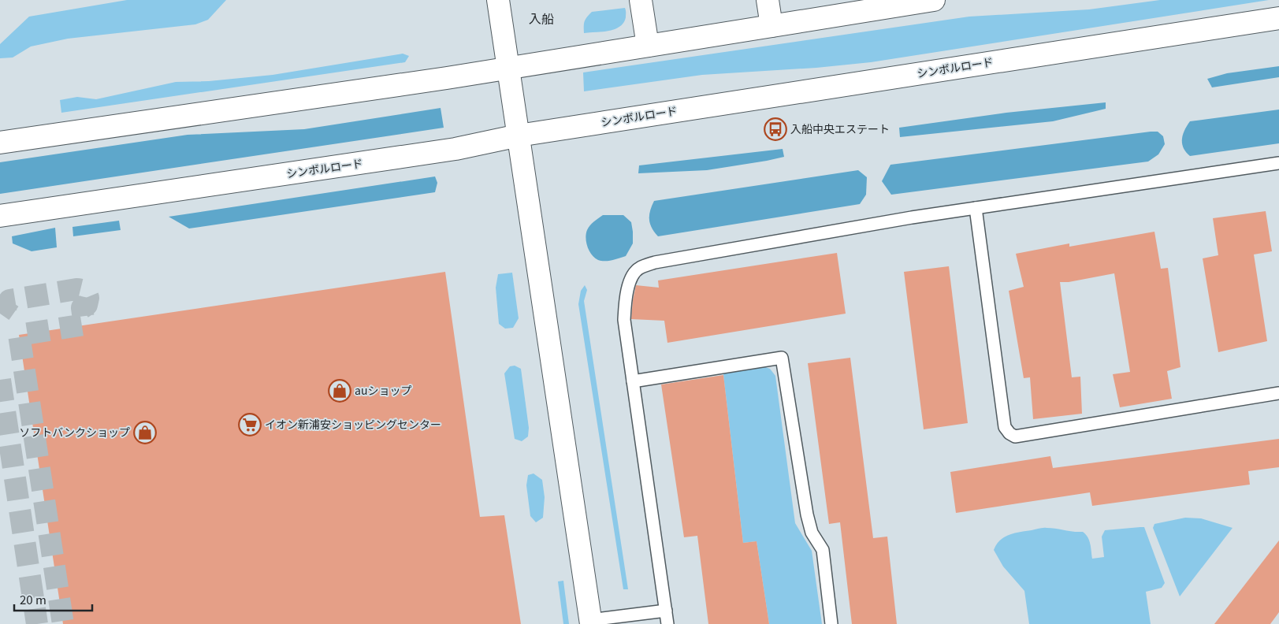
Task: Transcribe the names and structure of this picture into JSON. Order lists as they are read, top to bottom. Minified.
{"streets":{"street":["シンボルロード"]},"districts":["入船"],"places":{"bus stop":["入船中央エステート"],"shop":["auショップ","ソフトバンクショップ"],"supermarket":["イオン新浦安ショッピングセンター"]},"scale_bar":"20 m"}
